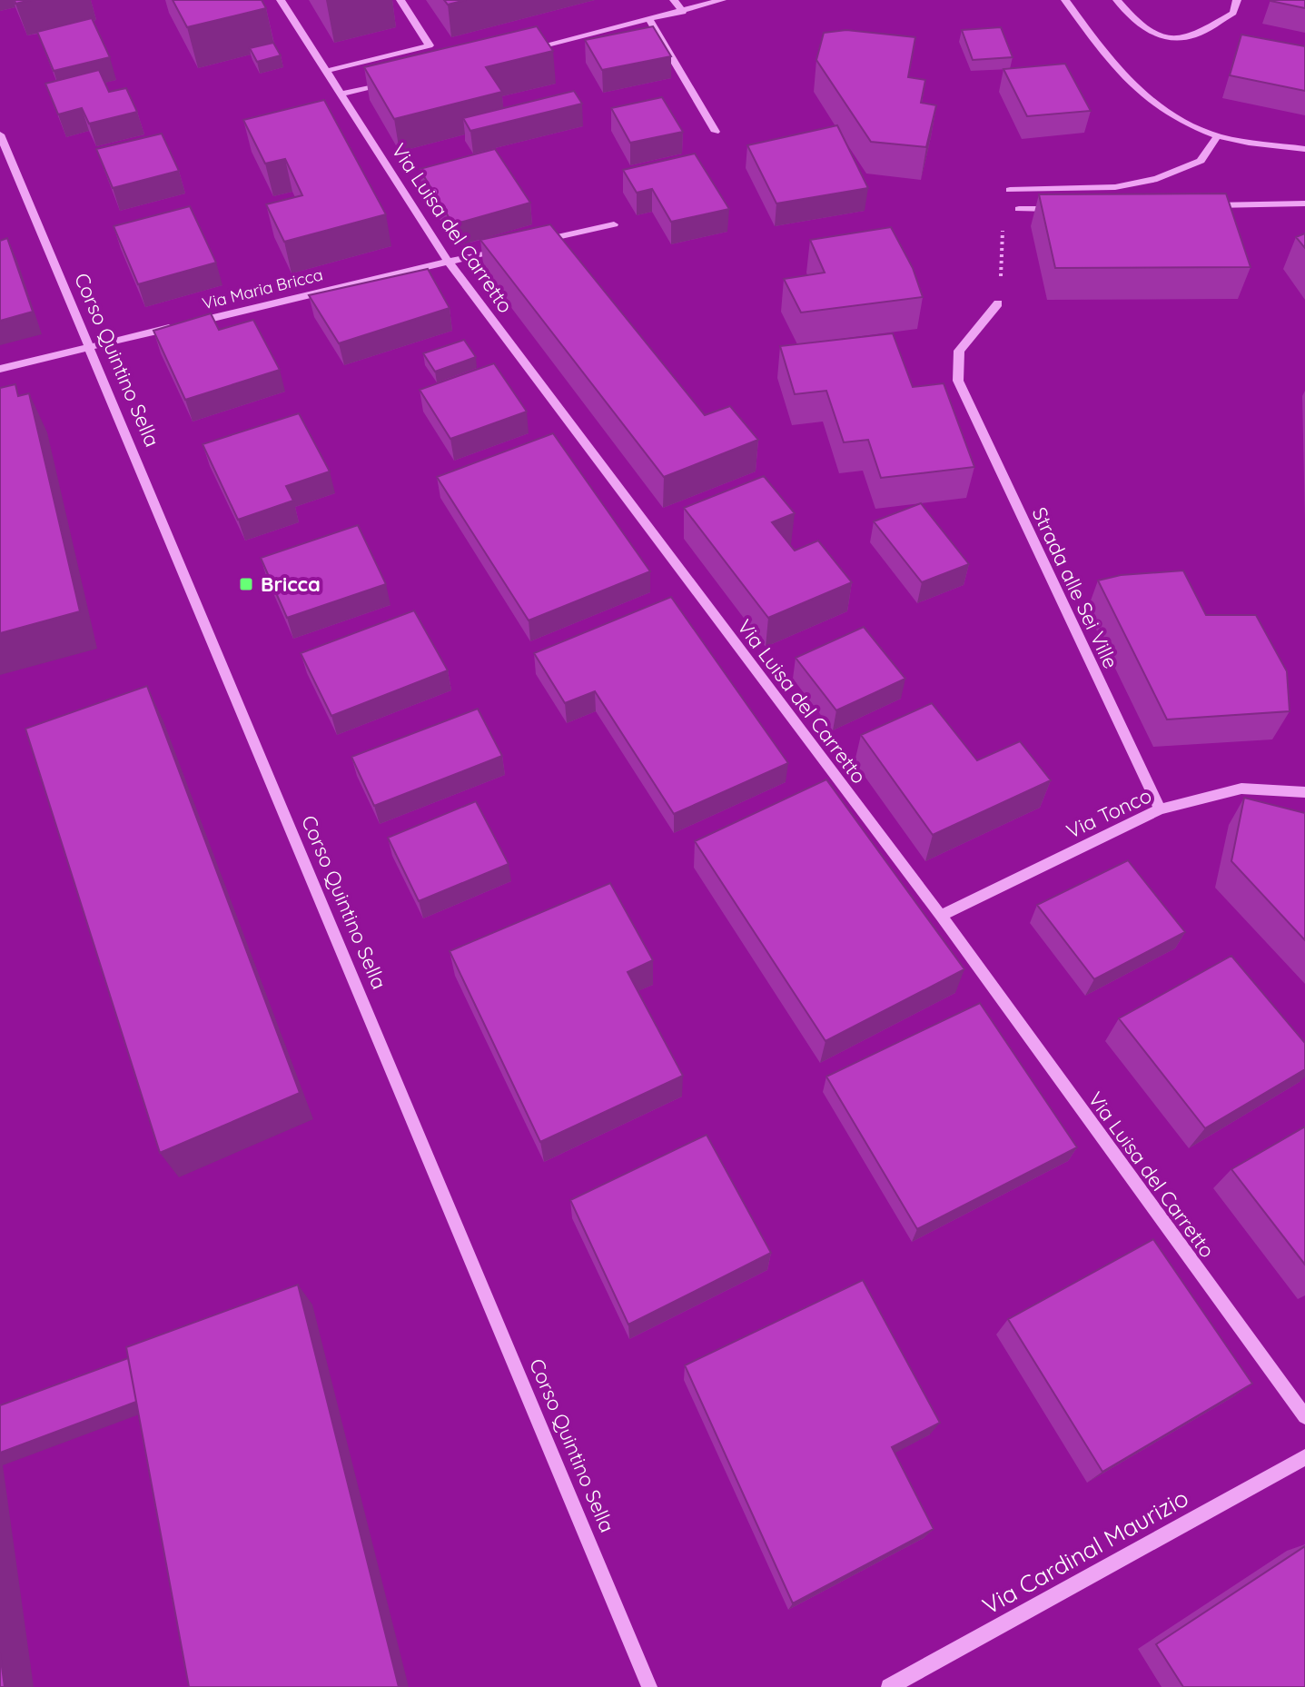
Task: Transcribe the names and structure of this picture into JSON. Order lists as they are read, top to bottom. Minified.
{"streets":{"street":["Via Luisa del Carretto","Via Maria Bricca","Corso Quintino Sella","Strada alle Sei Ville","Via Tonco","Via Cardinal Maurizio"]},"crossings":[["Via Luisa del Carretto","Via Maria Bricca"],["Via Luisa del Carretto","Via Tonco"],["Strada alle Sei Ville","Via Tonco"]],"places":{"transit":["Bricca"]}}
